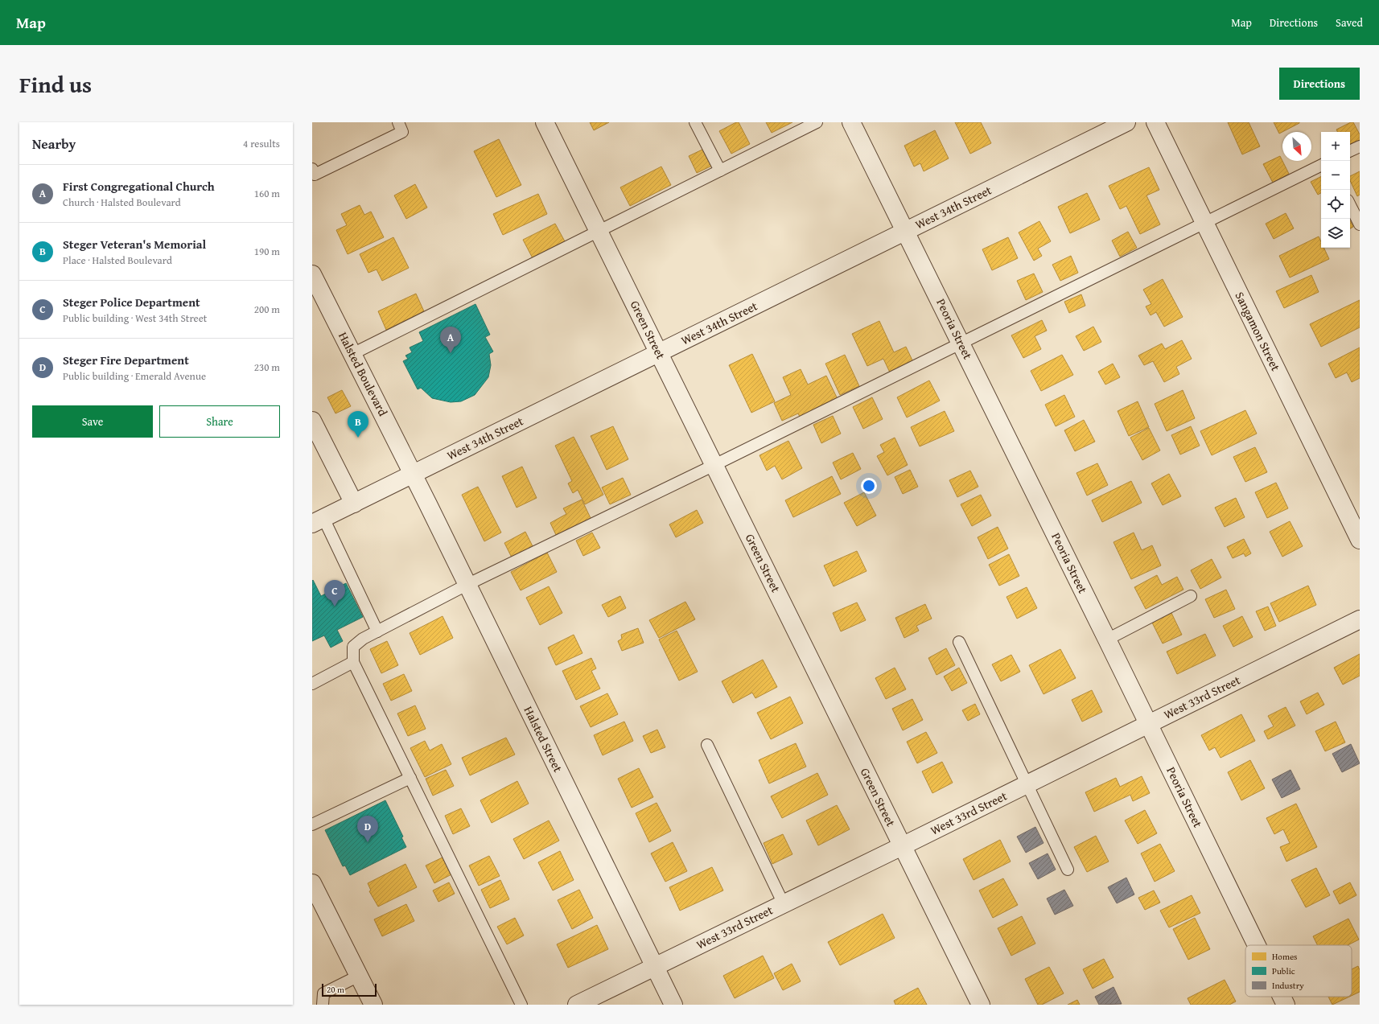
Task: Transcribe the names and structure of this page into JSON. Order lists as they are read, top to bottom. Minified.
{"streets":{"street":["West 34th Street","Peoria Street","Green Street","Sangamon Street","Halsted Boulevard","West 33rd Street","Halsted Street"]},"crossings":[["West 34th Street","Peoria Street"],["West 34th Street","Green Street"],["West 34th Street","Halsted Boulevard"],["West 34th Street","Halsted Street"],["Peoria Street","West 33rd Street"],["Green Street","West 33rd Street"],["Halsted Boulevard","Halsted Street"],["West 33rd Street","Halsted Street"]],"legend":["Homes","Public","Industry"],"scale_bar":"20 m","north":"bottom right","page":{"header":"Map","nav":["Map","Directions","Saved"],"title":"Find us","buttons":["Directions",["Save","Share"]],"heading":["Nearby","4 results"],"map_buttons":["+","−"],"list":[{"mark":"A","name":"First Congregational Church","note":"Church · Halsted Boulevard","value":"160 m"},{"mark":"B","name":"Steger Veteran's Memorial","note":"Place · Halsted Boulevard","value":"190 m"},{"mark":"C","name":"Steger Police Department","note":"Public building · West 34th Street","value":"200 m"},{"mark":"D","name":"Steger Fire Department","note":"Public building · Emerald Avenue","value":"230 m"}],"pins":["A","B","C","D"],"scale":"20 m"}}
